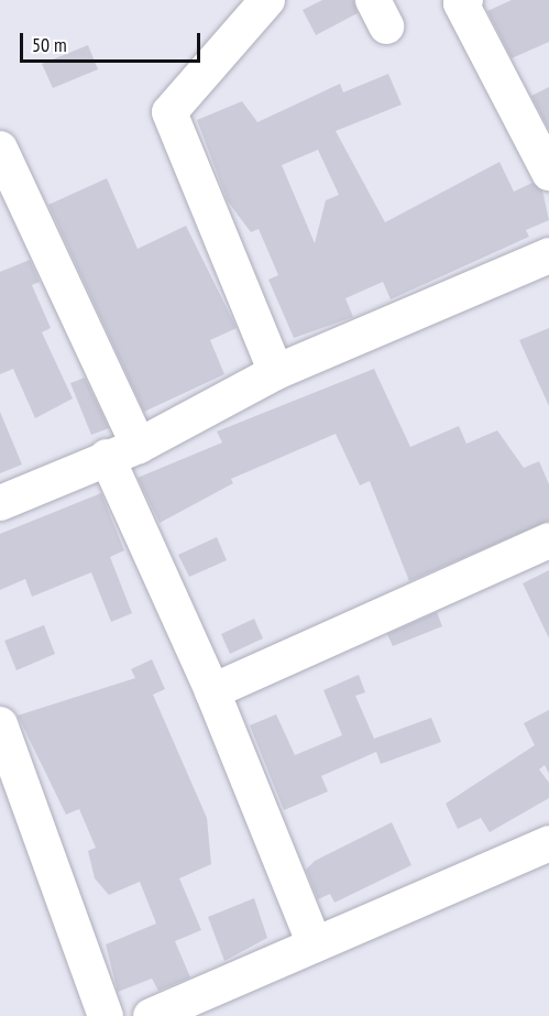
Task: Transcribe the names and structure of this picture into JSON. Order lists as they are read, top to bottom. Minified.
{"scale_bar":"50 m"}
